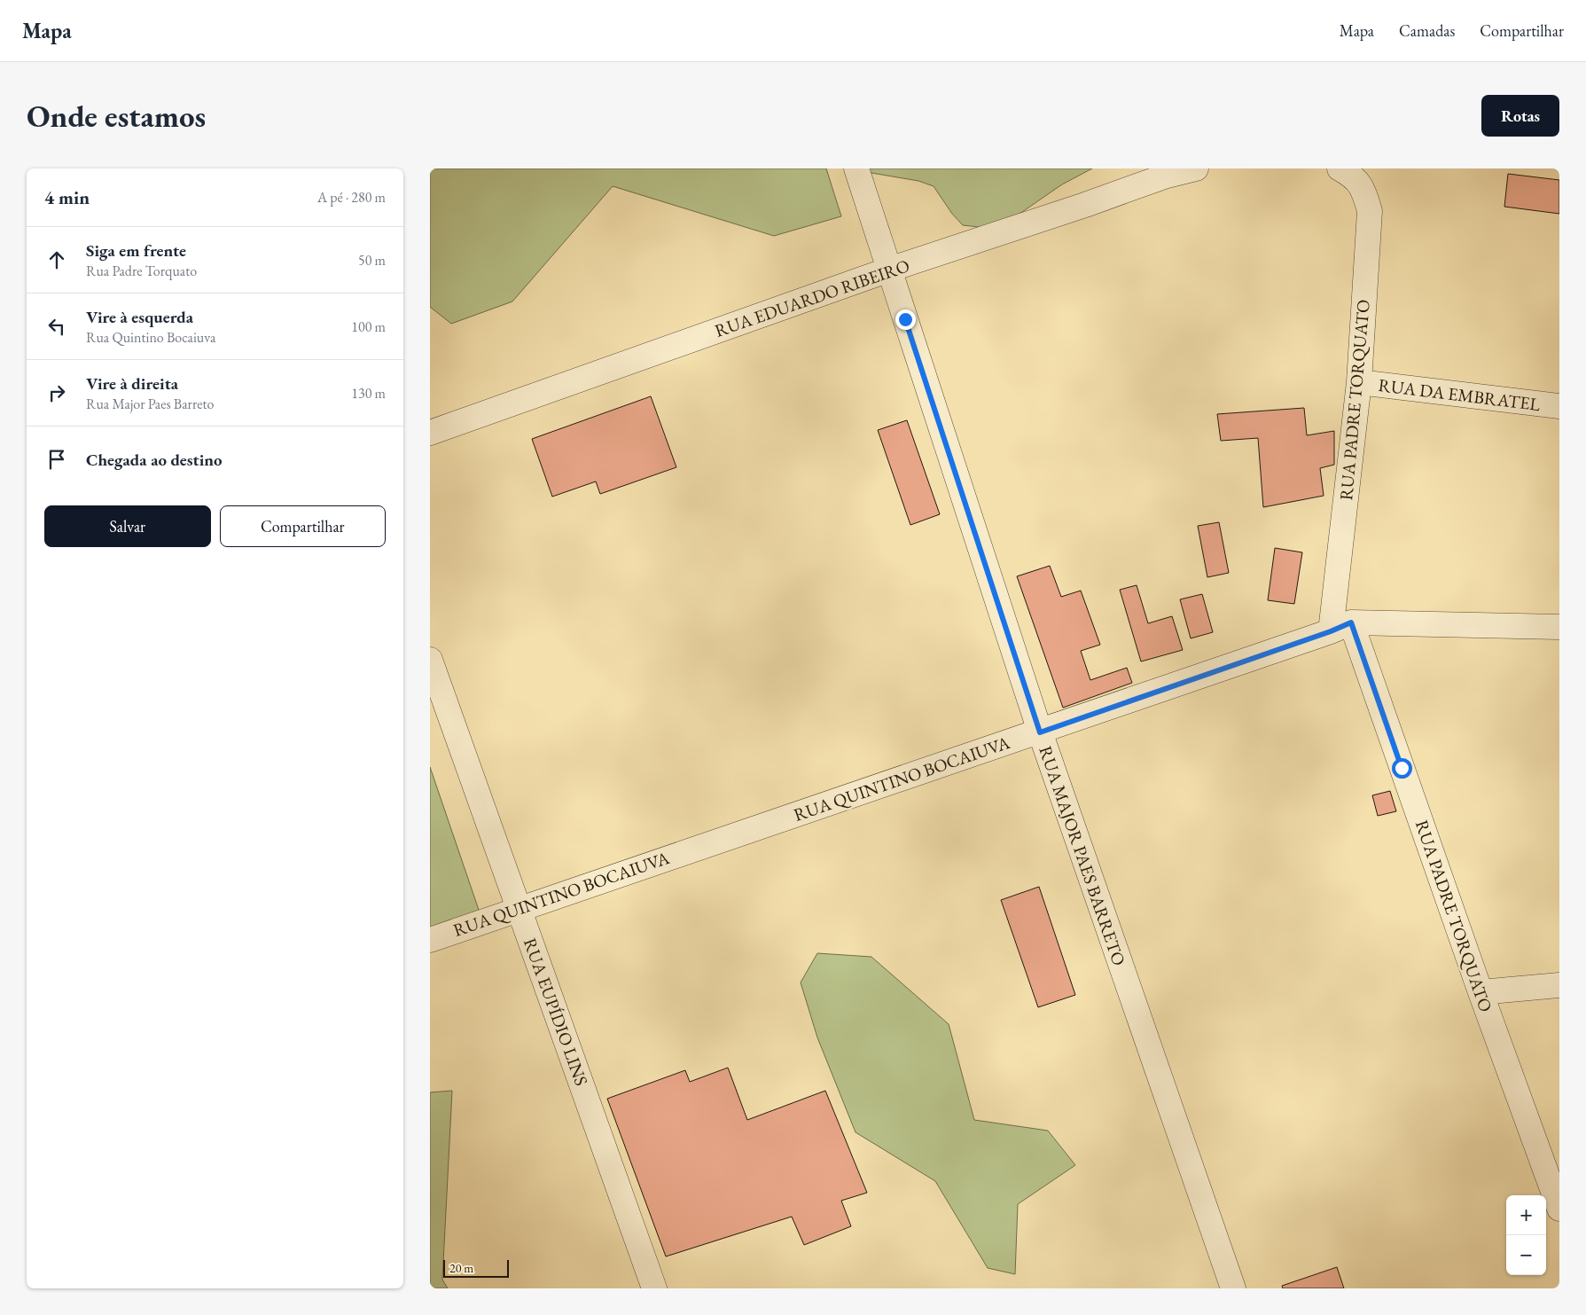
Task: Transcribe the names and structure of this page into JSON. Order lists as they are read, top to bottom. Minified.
{"streets":{"street":["RUA EDUARDO RIBEIRO","RUA DA EMBRATEL","RUA PADRE TORQUATO","RUA QUINTINO BOCAIUVA","RUA MAJOR PAES BARRETO","RUA EUPÍDIO LINS"]},"crossings":[["RUA EDUARDO RIBEIRO","RUA MAJOR PAES BARRETO"],["RUA DA EMBRATEL","RUA PADRE TORQUATO"],["RUA PADRE TORQUATO","RUA QUINTINO BOCAIUVA"],["RUA QUINTINO BOCAIUVA","RUA MAJOR PAES BARRETO"],["RUA QUINTINO BOCAIUVA","RUA EUPÍDIO LINS"]],"scale_bar":"20 m","page":{"header":"Mapa","nav":["Mapa","Camadas","Compartilhar"],"buttons":["Rotas",["Salvar","Compartilhar"]],"title":"Onde estamos","heading":["4 min","A pé · 280 m"],"list":[["Siga em frente","Rua Padre Torquato","50 m"],["Vire à esquerda","Rua Quintino Bocaiuva","100 m"],["Vire à direita","Rua Major Paes Barreto","130 m"],"Chegada ao destino"],"map_buttons":["+","−"],"scale":"20 m"}}
